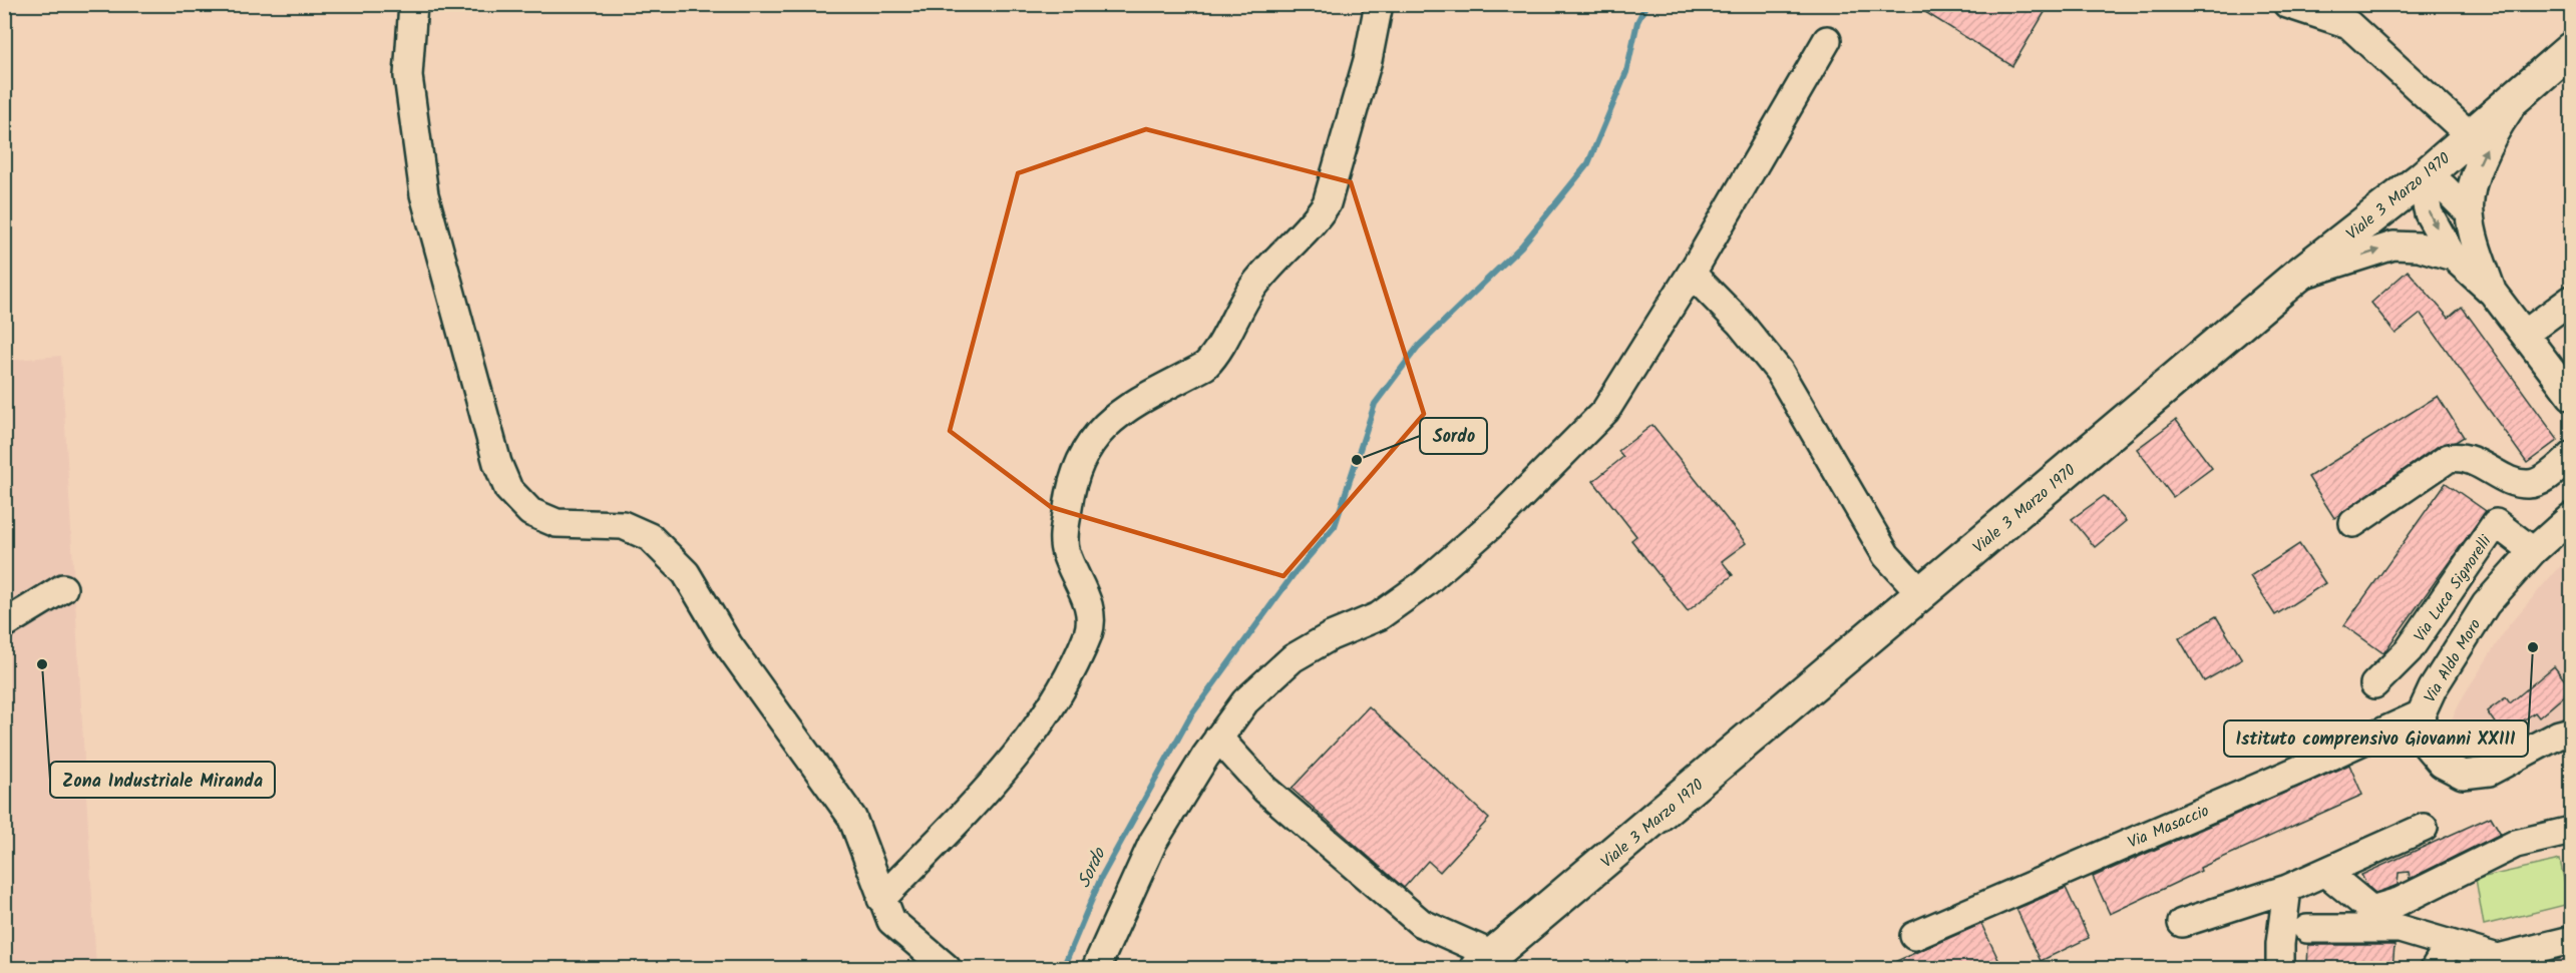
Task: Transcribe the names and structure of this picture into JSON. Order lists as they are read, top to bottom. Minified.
{"streets":{"main road":["Viale 3 Marzo 1970"],"street":["Via Luca Signorelli","Via Aldo Moro","Via Masaccio"]},"crossings":[["Via Luca Signorelli","Via Aldo Moro"],["Via Aldo Moro","Via Masaccio"]],"water":["Sordo"],"places":["Sordo","Istituto comprensivo Giovanni XXIII","Zona Industriale Miranda"]}
